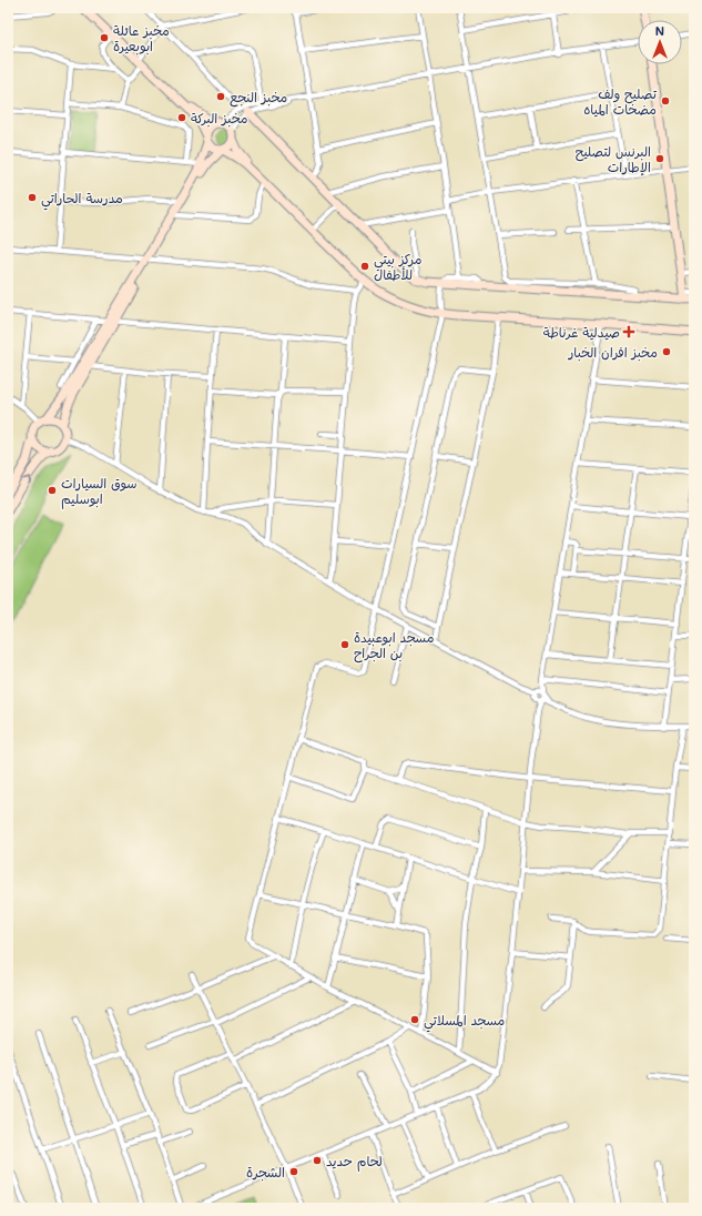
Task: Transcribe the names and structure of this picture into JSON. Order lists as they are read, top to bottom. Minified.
{"places":{"other":["مخبز عائلة ابوبعيرة","مخبز النجع","تصليح ولف مضخات المياه","مخبز البركة","البرنس لتصليح الإطارات","مدرسة الحاراتي","مركز بيتي للأطفال","مخبز افران الخبار","سوق السيارات ابوسليم","مسجد ابوعبيدة بن الجراح","مسجد المسلاتي","لحام حديد","الشجرة"],"health":["صيدلية غرناطة"]},"north":"top"}
